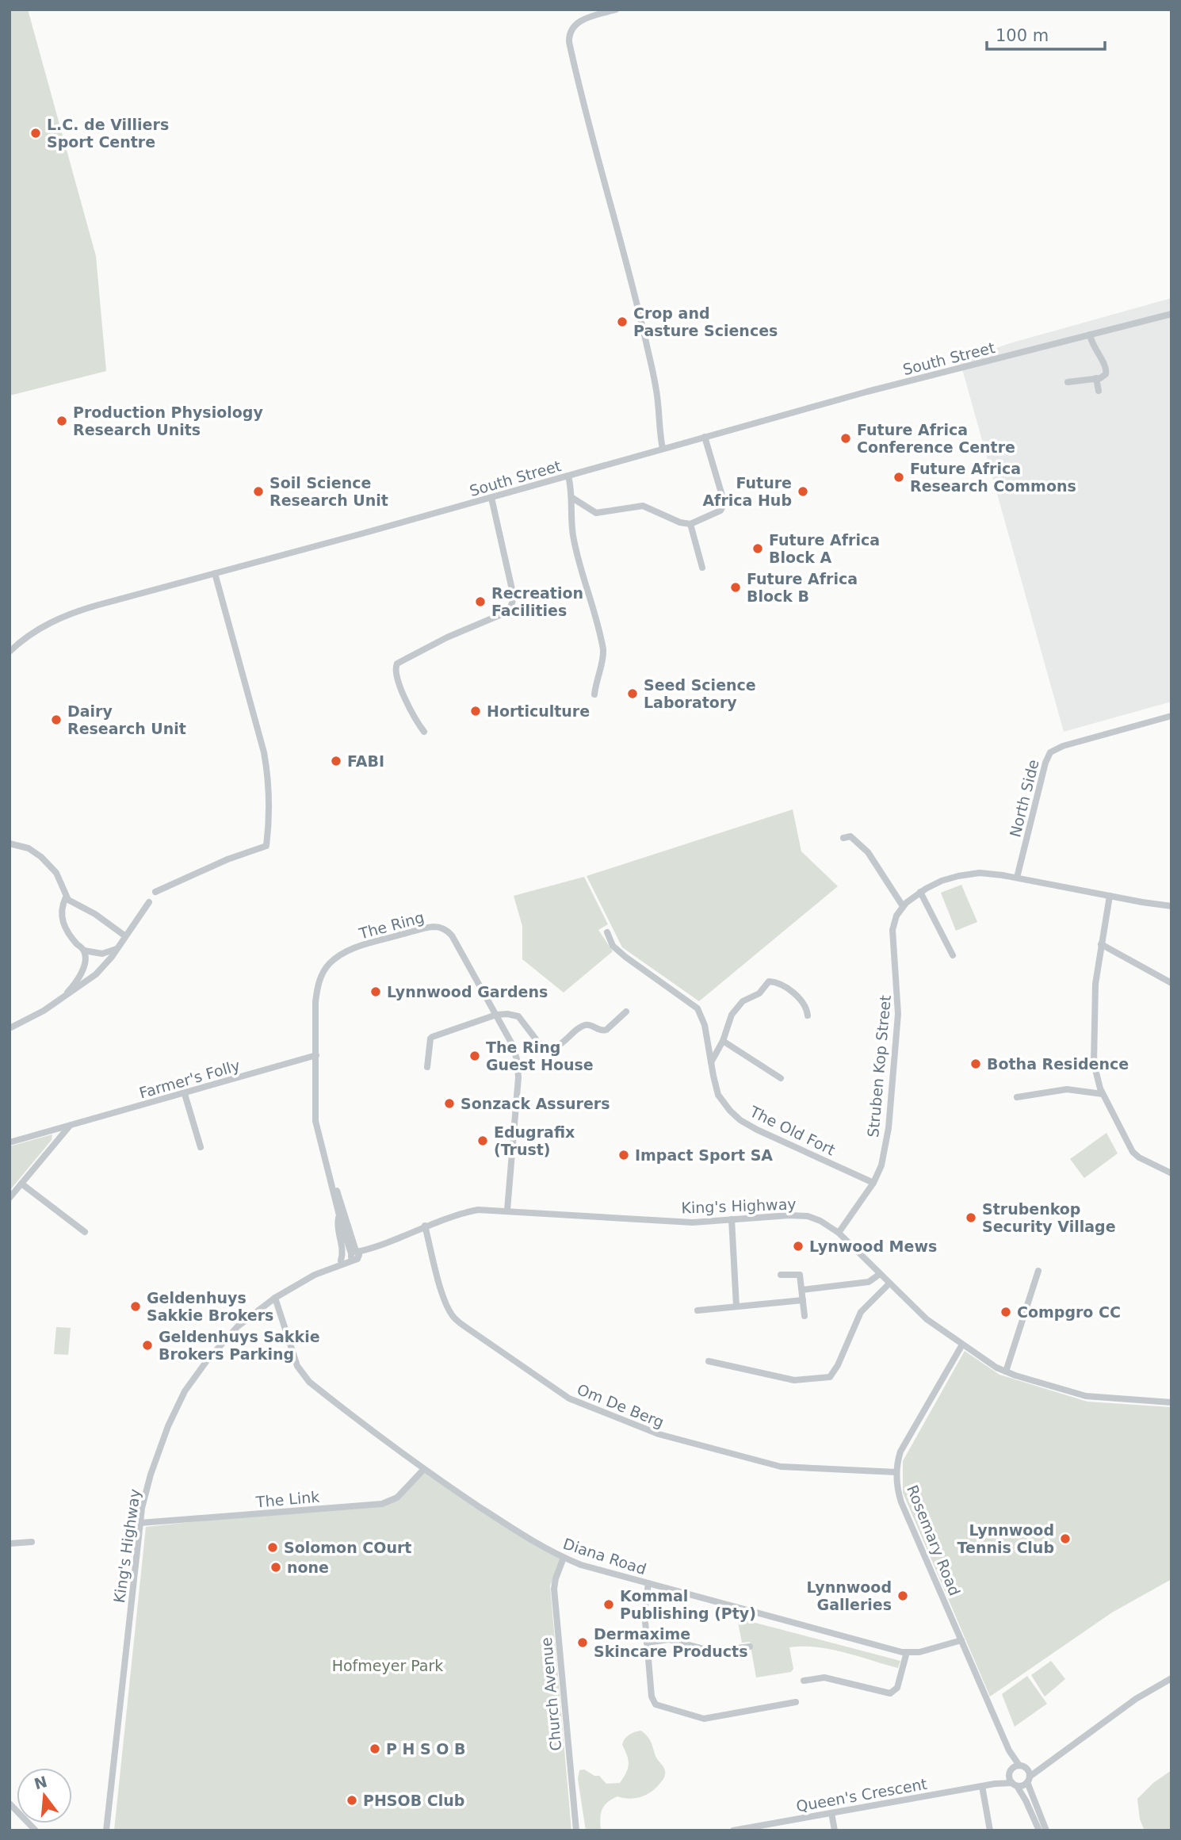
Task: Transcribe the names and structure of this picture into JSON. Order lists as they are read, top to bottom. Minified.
{"streets":{"street":["South Street","North Side","The Ring","Struben Kop Street","Farmer's Folly","The Old Fort","King's Highway","Om De Berg","The Link","Rosemary Road","Diana Road","Church Avenue","Queen's Crescent"]},"crossings":[["North Side","Struben Kop Street"],["The Ring","Farmer's Folly"],["The Ring","King's Highway"],["Struben Kop Street","The Old Fort"],["Struben Kop Street","King's Highway"],["King's Highway","Om De Berg"],["King's Highway","The Link"],["King's Highway","Rosemary Road"],["King's Highway","Diana Road"],["Om De Berg","Rosemary Road"],["The Link","Diana Road"],["Rosemary Road","Diana Road"],["Rosemary Road","Queen's Crescent"],["Diana Road","Church Avenue"]],"parks":["Hofmeyer Park"],"places":["L.C. de Villiers Sport Centre","Crop and Pasture Sciences","Production Physiology Research Units","Future Africa Conference Centre","Future Africa Research Commons","Soil Science Research Unit","Future Africa Hub","Future Africa Block A","Future Africa Block B","Recreation Facilities","Seed Science Laboratory","Horticulture","Dairy Research Unit","FABI","Lynnwood Gardens","The Ring Guest House","Botha Residence","Sonzack Assurers","Edugrafix (Trust)","Impact Sport SA","Strubenkop Security Village","Lynwood Mews","Geldenhuys Sakkie Brokers","Compgro CC","Geldenhuys Sakkie Brokers Parking","Lynnwood Tennis Club","Solomon COurt","none","Lynnwood Galleries","Kommal Publishing (Pty)","Dermaxime Skincare Products","P H S O B","PHSOB Club"],"scale_bar":"100 m","north":"top"}
